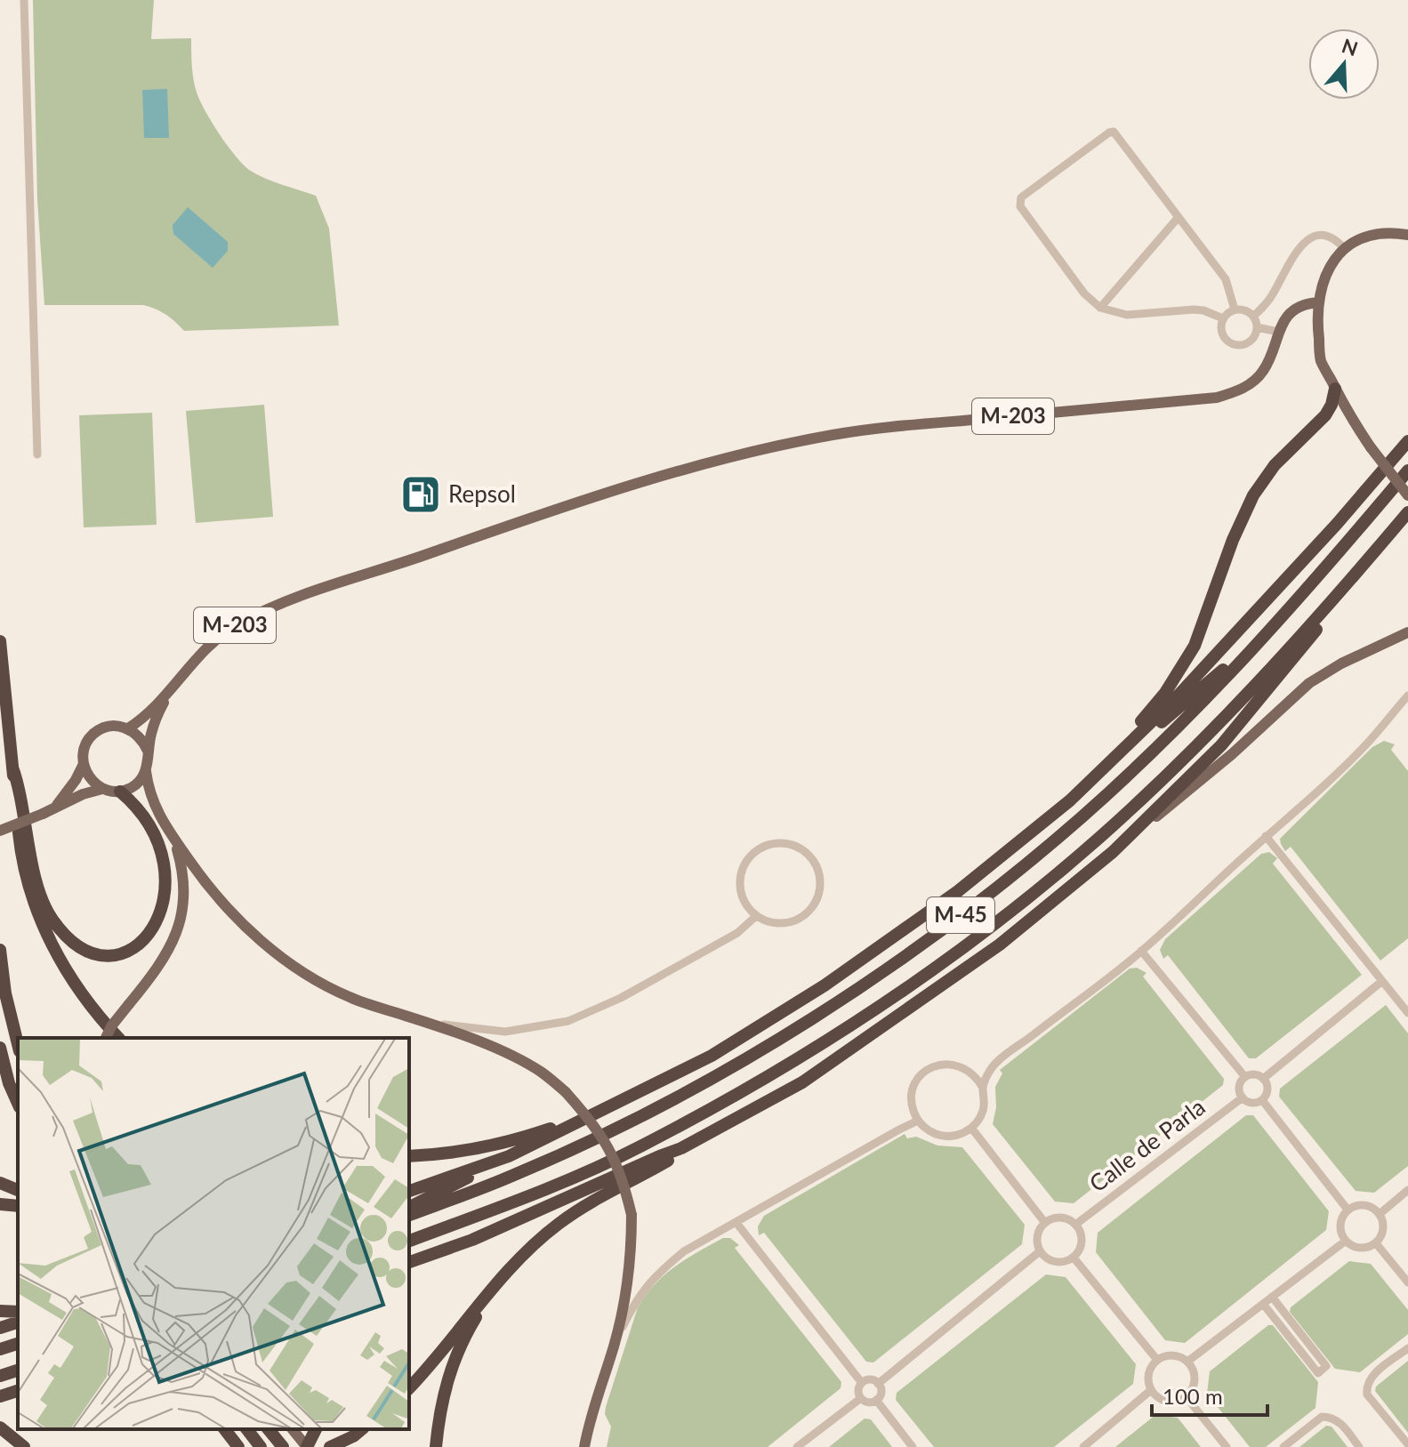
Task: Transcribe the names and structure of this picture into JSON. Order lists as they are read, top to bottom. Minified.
{"streets":{"highway":["M-45"],"main road":["M-203"],"street":["Calle de Parla"]},"places":{"fuel station":["Repsol"]},"scale_bar":"100 m","north":"top"}
